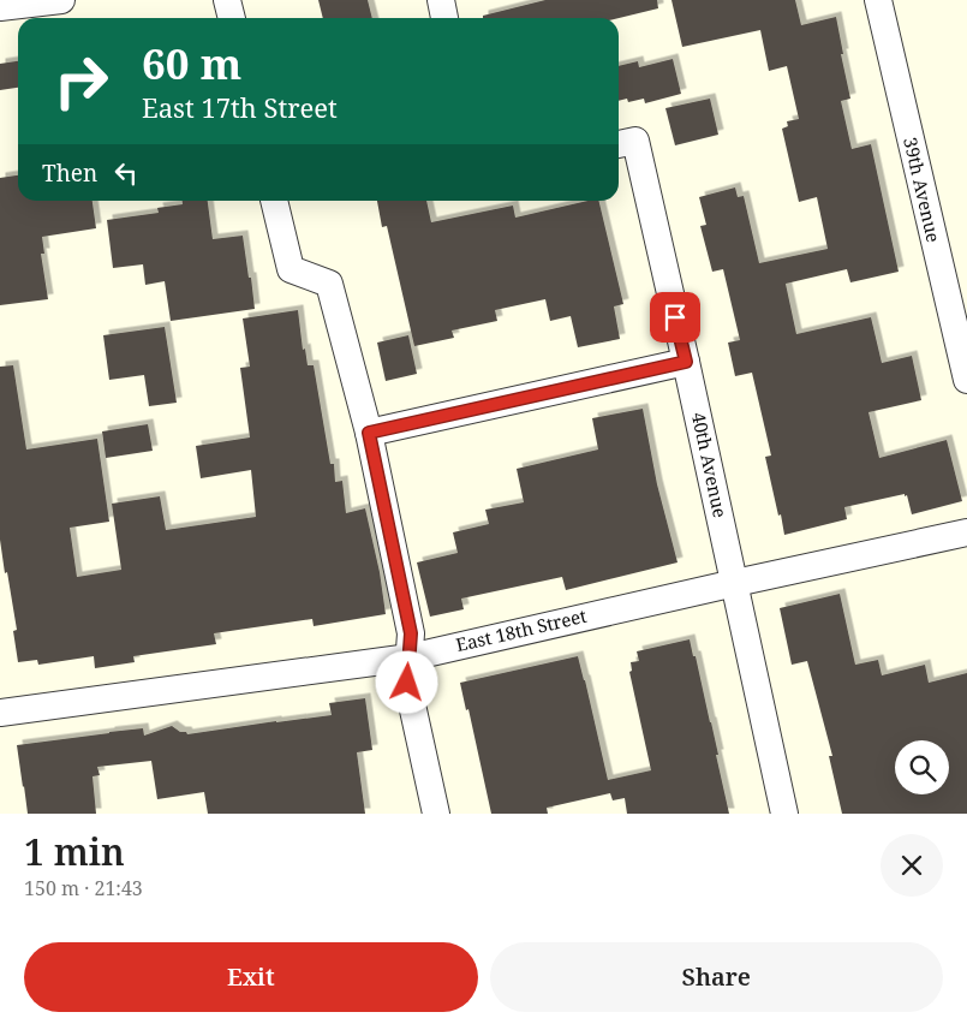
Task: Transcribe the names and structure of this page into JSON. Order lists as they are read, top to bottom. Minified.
{"streets":{"street":["39th Avenue","40th Avenue","East 18th Street"]},"crossings":[["40th Avenue","East 18th Street"]],"page":{"turn":["60 m","East 17th Street"],"then":"Then","heading":["1 min","150 m · 21:43"],"buttons":["Exit","Share"]}}
